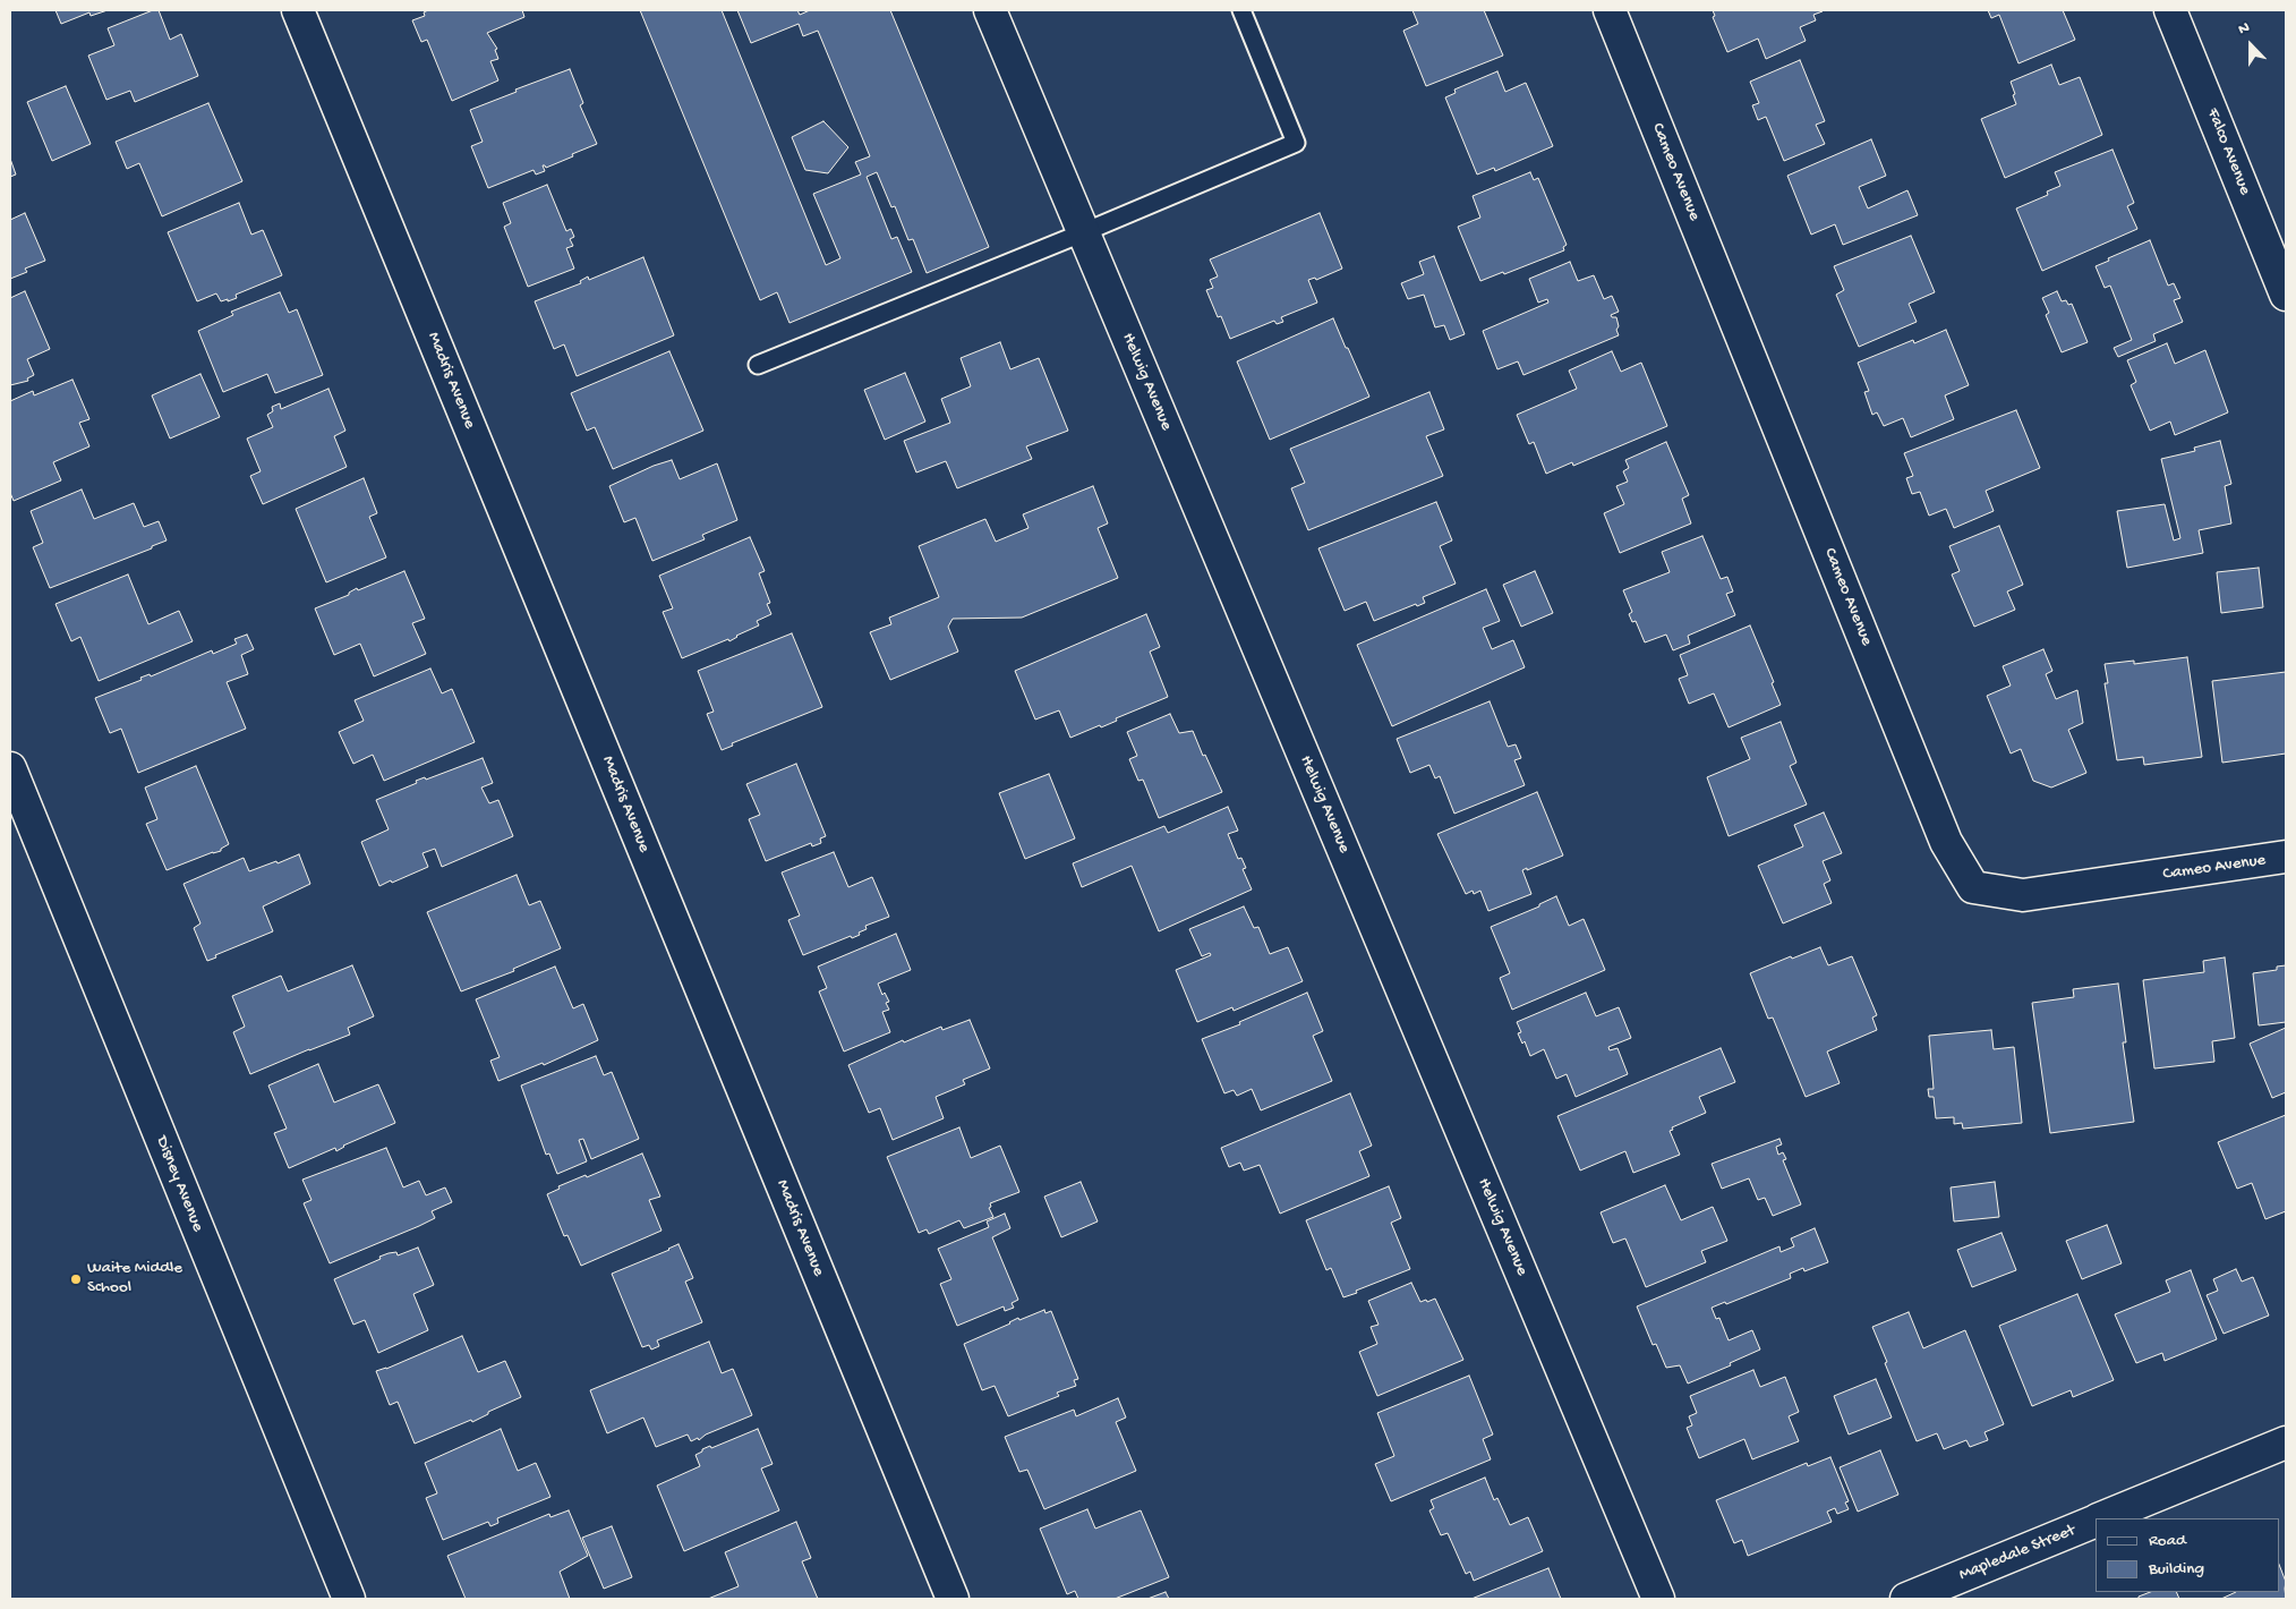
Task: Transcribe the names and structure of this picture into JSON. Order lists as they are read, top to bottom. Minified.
{"streets":{"street":["Falco Avenue","Cameo Avenue","Madris Avenue","Helwig Avenue","Disney Avenue","Mapledale Street"]},"places":["Waite Middle School"],"legend":["Road","Building"],"north":"top"}
